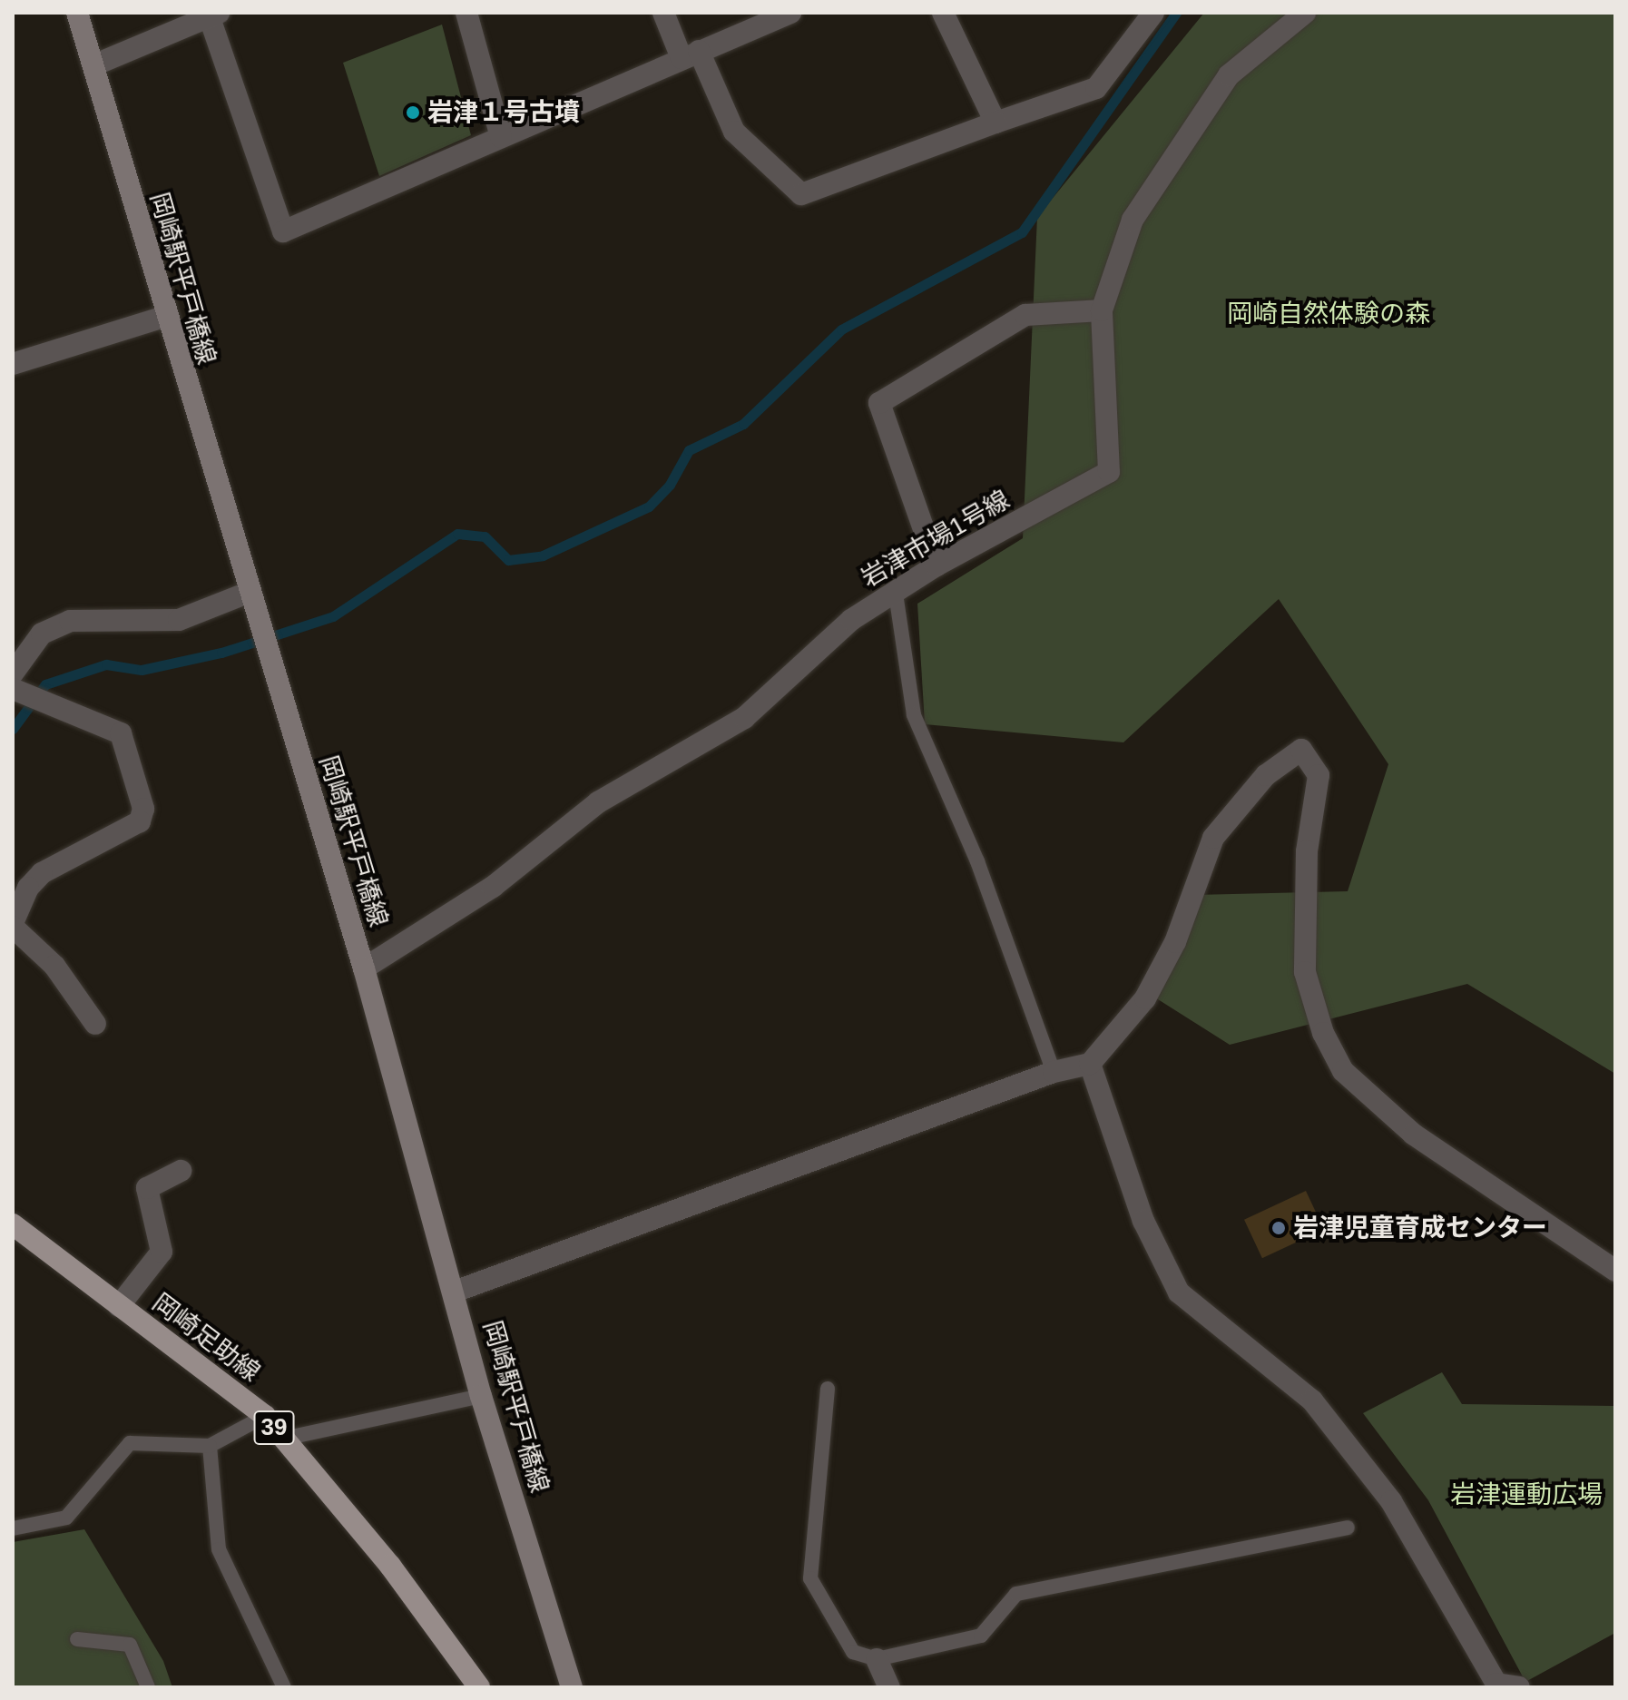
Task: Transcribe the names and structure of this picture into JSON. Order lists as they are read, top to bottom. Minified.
{"streets":{"main road":["岡崎足助線","39"],"street":["岡崎駅平戸橋線","岩津市場1号線"]},"crossings":[["岡崎駅平戸橋線","岩津市場1号線"]],"parks":["岡崎自然体験の森","岩津運動広場"],"places":["岩津１号古墳","岩津児童育成センター"]}
